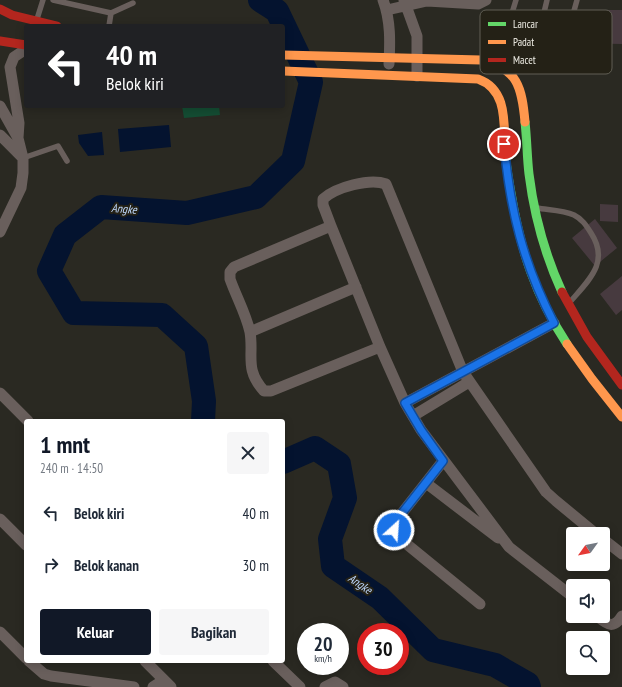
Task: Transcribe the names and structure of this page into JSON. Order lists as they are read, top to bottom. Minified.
{"water":["Angke"],"legend":["Lancar","Padat","Macet"],"north":"bottom left","page":{"turn":["40 m","Belok kiri"],"heading":["1 mnt","240 m · 14:50"],"list":[{"name":"Belok kiri","value":"40 m"},{"name":"Belok kanan","value":"30 m"}],"buttons":["Keluar","Bagikan"],"speed":"20 km/h","limit":"30"}}
